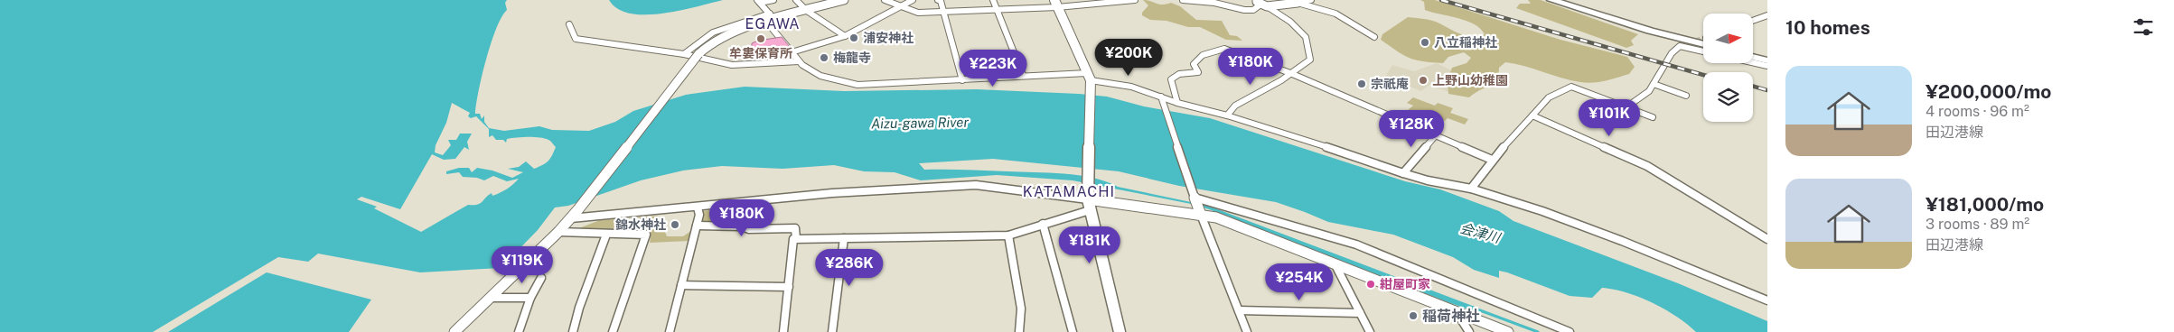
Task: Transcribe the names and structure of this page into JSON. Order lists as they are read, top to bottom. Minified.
{"districts":["EGAWA","KATAMACHI"],"water":["Aizu-gawa River","会津川"],"places":["浦安神社","牟婁保育所","八立稲神社","梅龍寺","上野山幼稚園","宗祇庵","錦水神社","紺屋町家","稲荷神社"],"north":"right","page":{"heading":"10 homes","price":["¥200K","¥180K","¥223K","¥101K","¥128K","¥180K","¥181K","¥119K","¥286K","¥254K"],"list":[{"name":"¥200,000/mo","note":"4 rooms · 96 m² · 田辺港線"},{"name":"¥181,000/mo","note":"3 rooms · 89 m² · 田辺港線"}]}}
